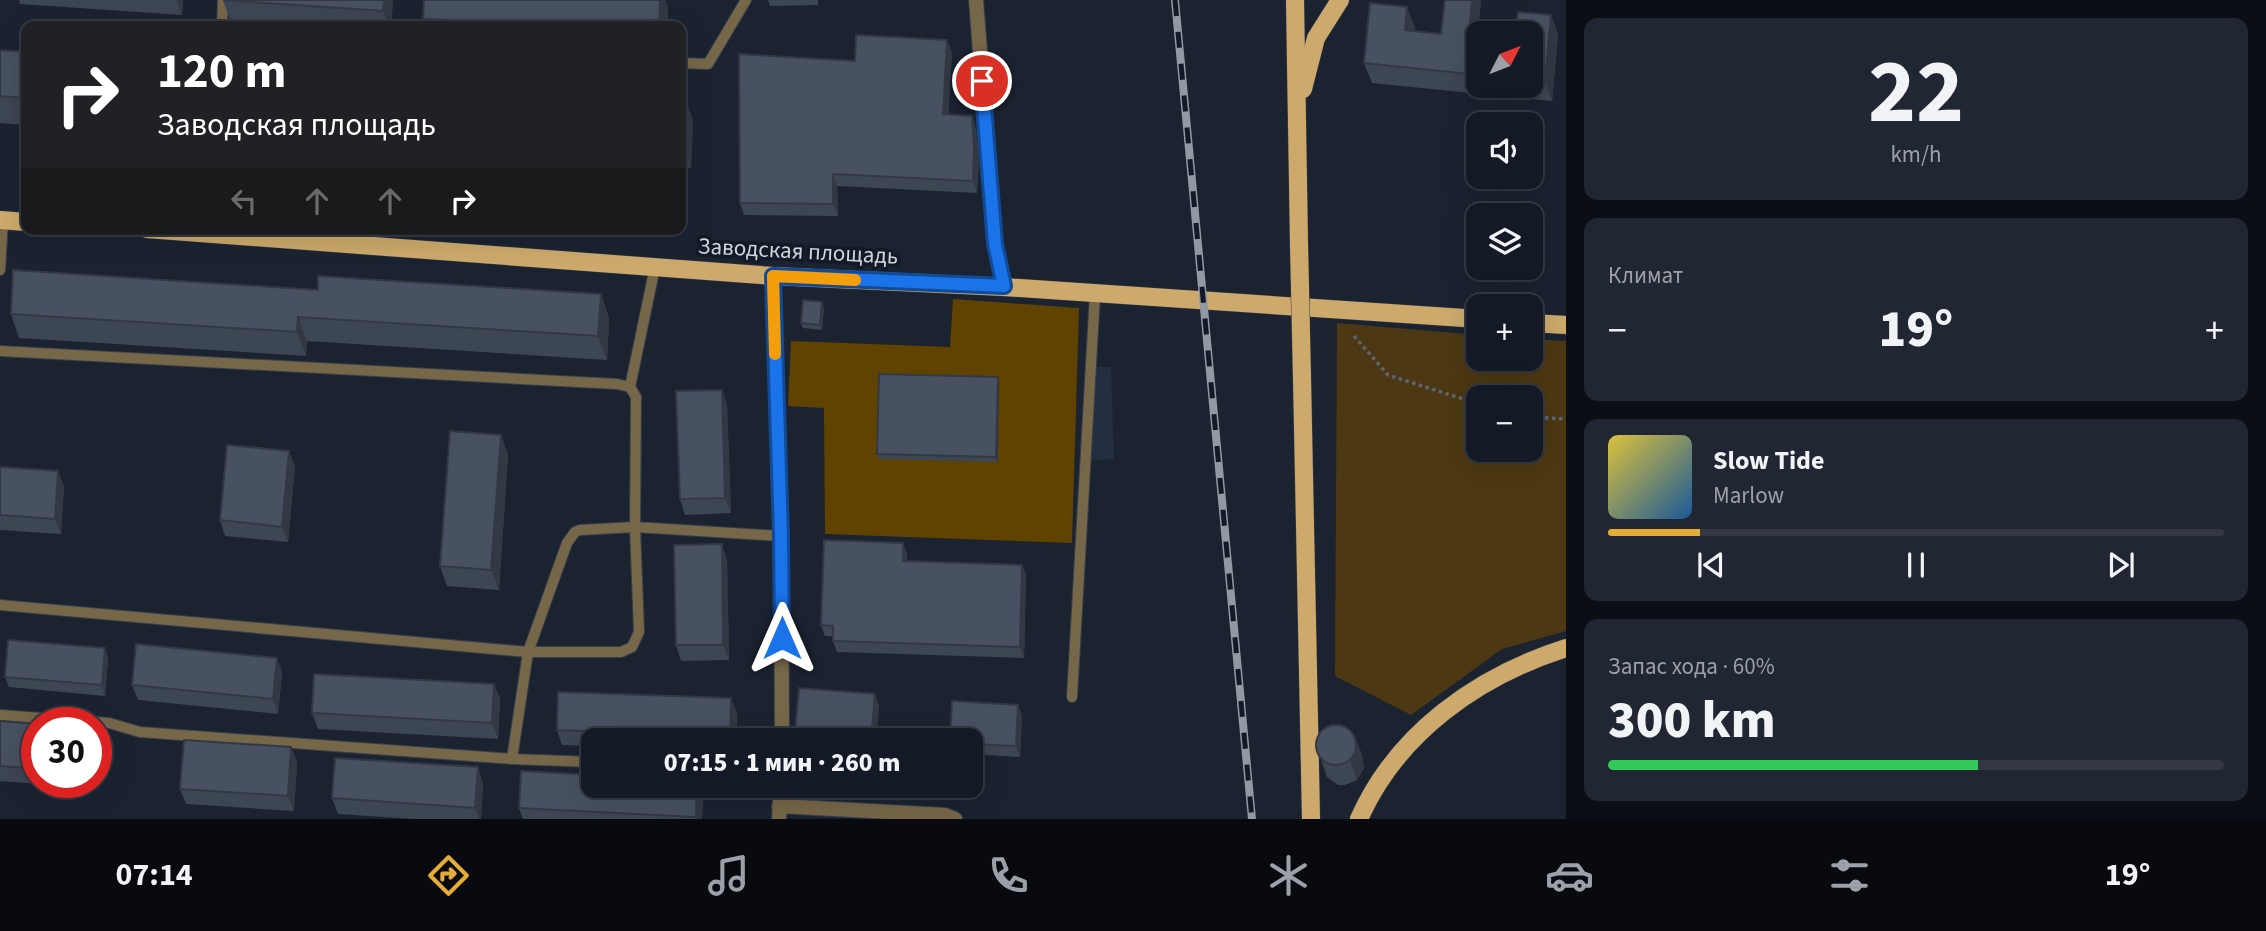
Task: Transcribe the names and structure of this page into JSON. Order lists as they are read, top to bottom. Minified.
{"streets":{"main road":["Заводская площадь"]},"north":"top right","page":{"tile":[["22","km/h"],"Климат",["Запас хода · 60%","300 km"]],"map_buttons":["+","−"],"turn":["120 m","Заводская площадь"],"heat":["−","19°","+"],"song":["Slow Tide","Marlow"],"limit":"30","trip":"07:15 · 1 мин · 260 m","tabs":["07:14","19°"]}}
